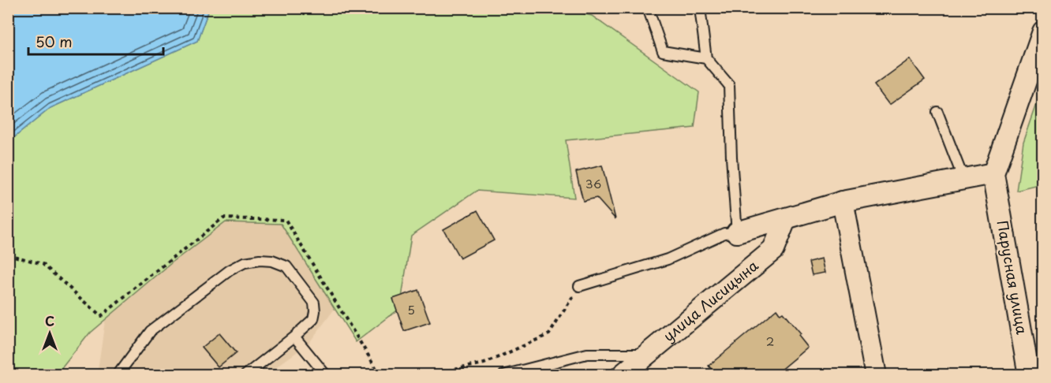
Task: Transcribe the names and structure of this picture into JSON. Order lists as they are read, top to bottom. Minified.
{"streets":{"street":["Парусная улица","улица Лисицына"]},"house_numbers":["36","5","2"],"scale_bar":"50 m","north":"top"}
